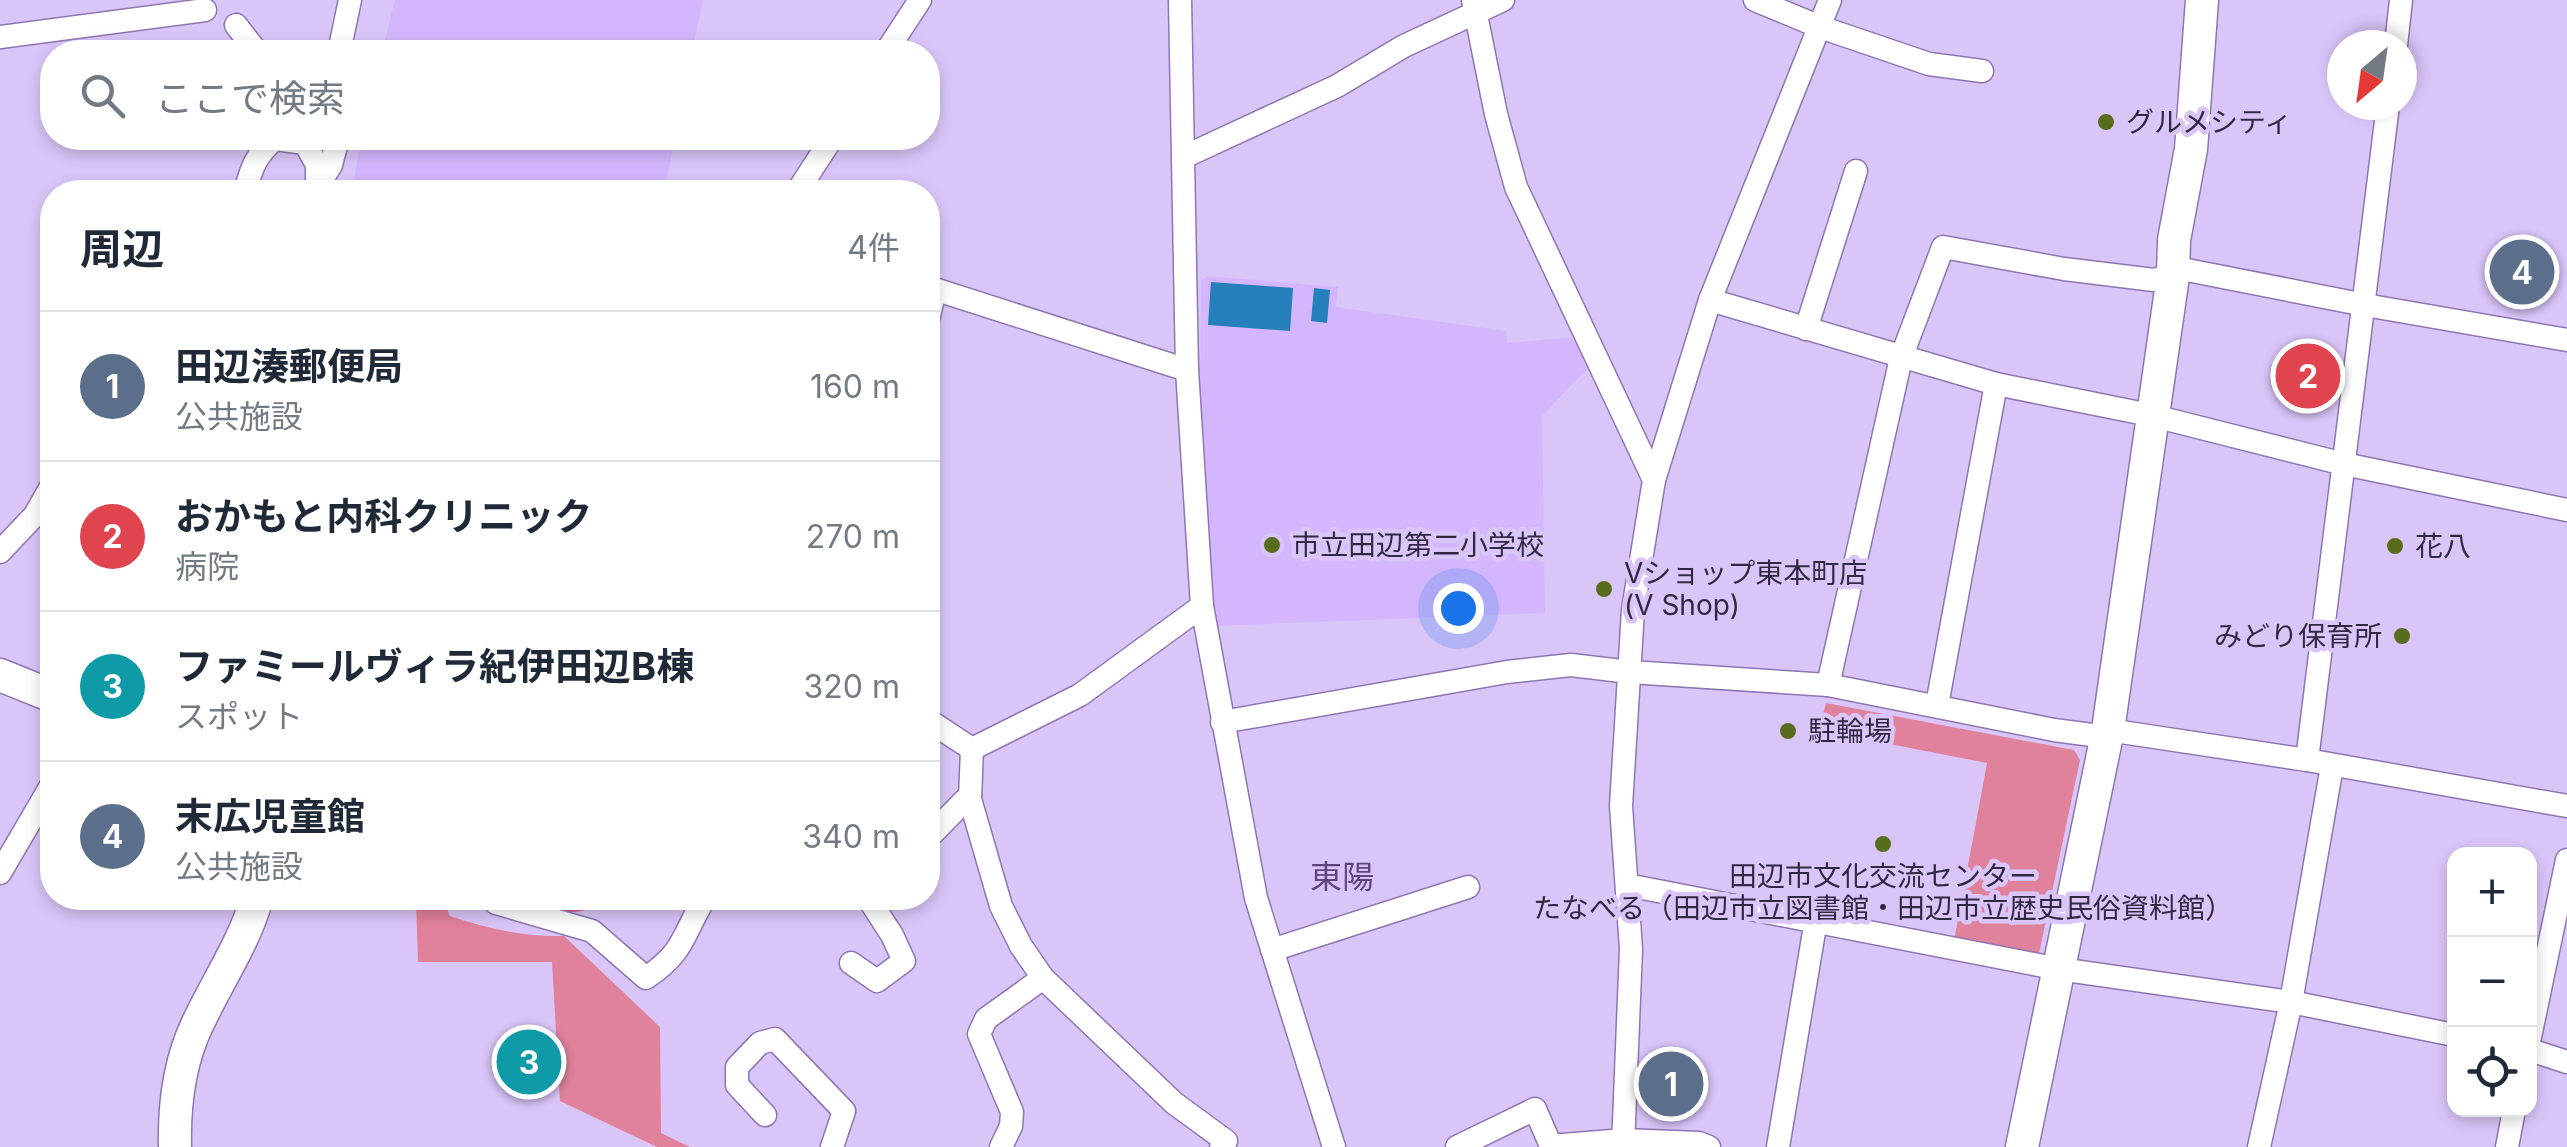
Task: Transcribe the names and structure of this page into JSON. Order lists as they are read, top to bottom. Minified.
{"districts":["東陽"],"places":["グルメシティ","市立田辺第二小学校","花八","Vショップ東本町店 (V Shop)","みどり保育所","駐輪場","田辺市文化交流センター たなべる（田辺市立図書館・田辺市立歴史民俗資料館）"],"north":"bottom left","page":{"search":"ここで検索","heading":["周辺","4件"],"pins":["4","2","3","1"],"list":[{"mark":"1","name":"田辺湊郵便局","note":"公共施設","value":"160 m"},{"mark":"2","name":"おかもと内科クリニック","note":"病院","value":"270 m"},{"mark":"3","name":"ファミールヴィラ紀伊田辺B棟","note":"スポット","value":"320 m"},{"mark":"4","name":"末広児童館","note":"公共施設","value":"340 m"}],"map_buttons":["+","−"]}}
